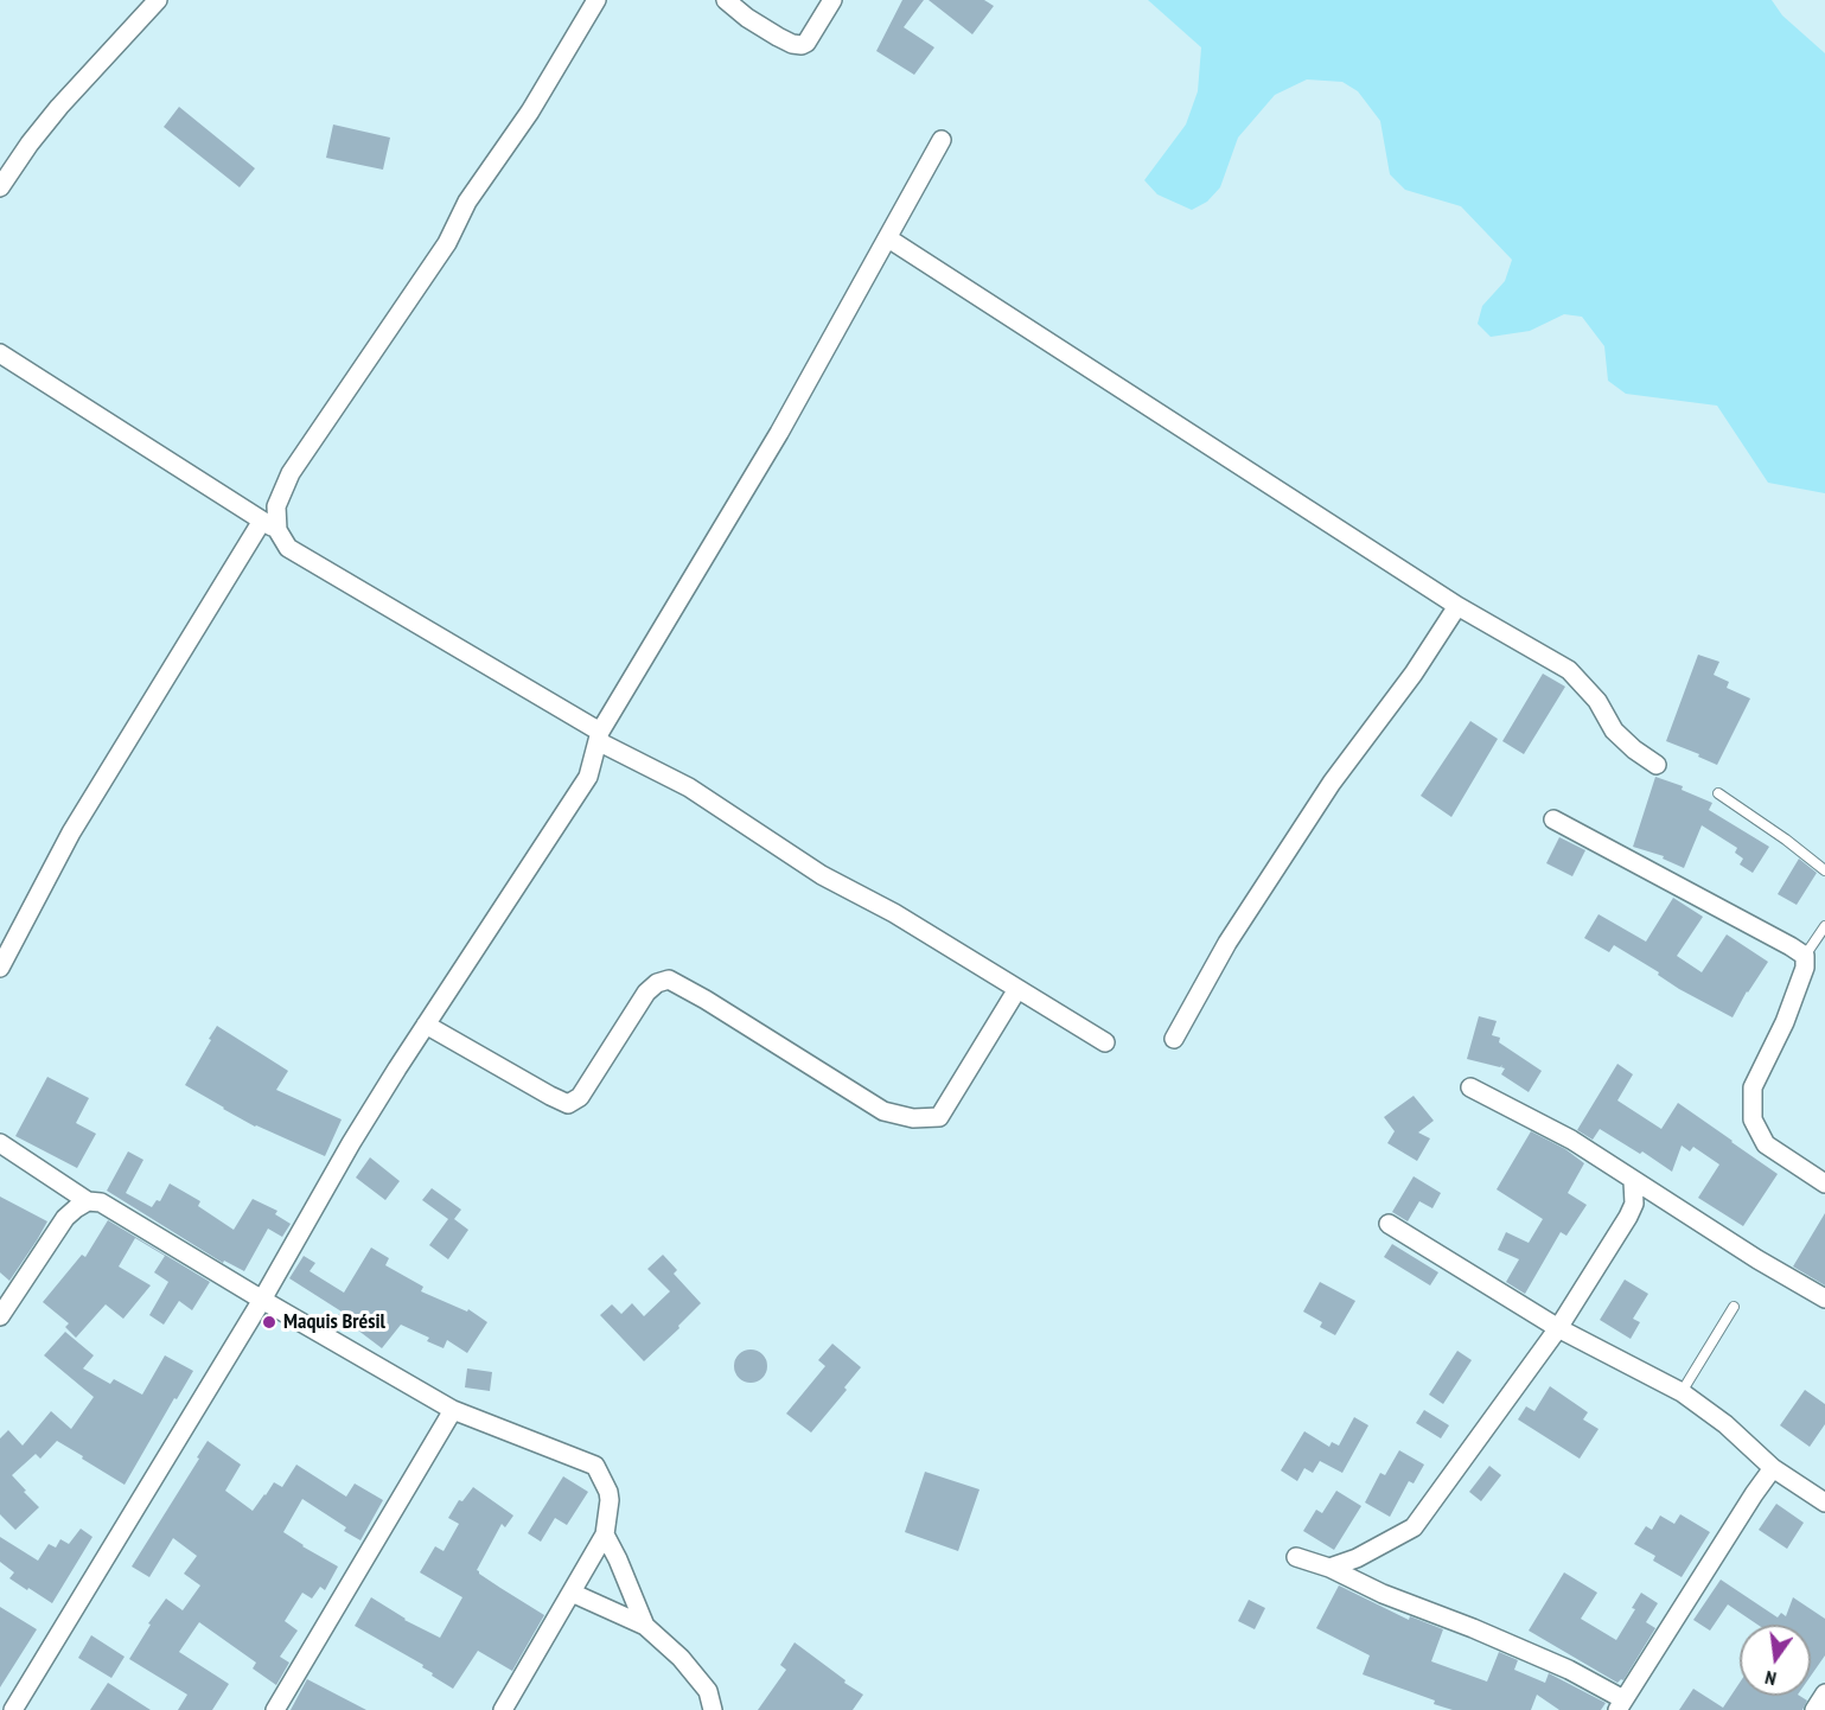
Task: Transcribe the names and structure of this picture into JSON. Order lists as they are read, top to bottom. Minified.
{"places":["Maquis Brésil"],"north":"bottom"}
